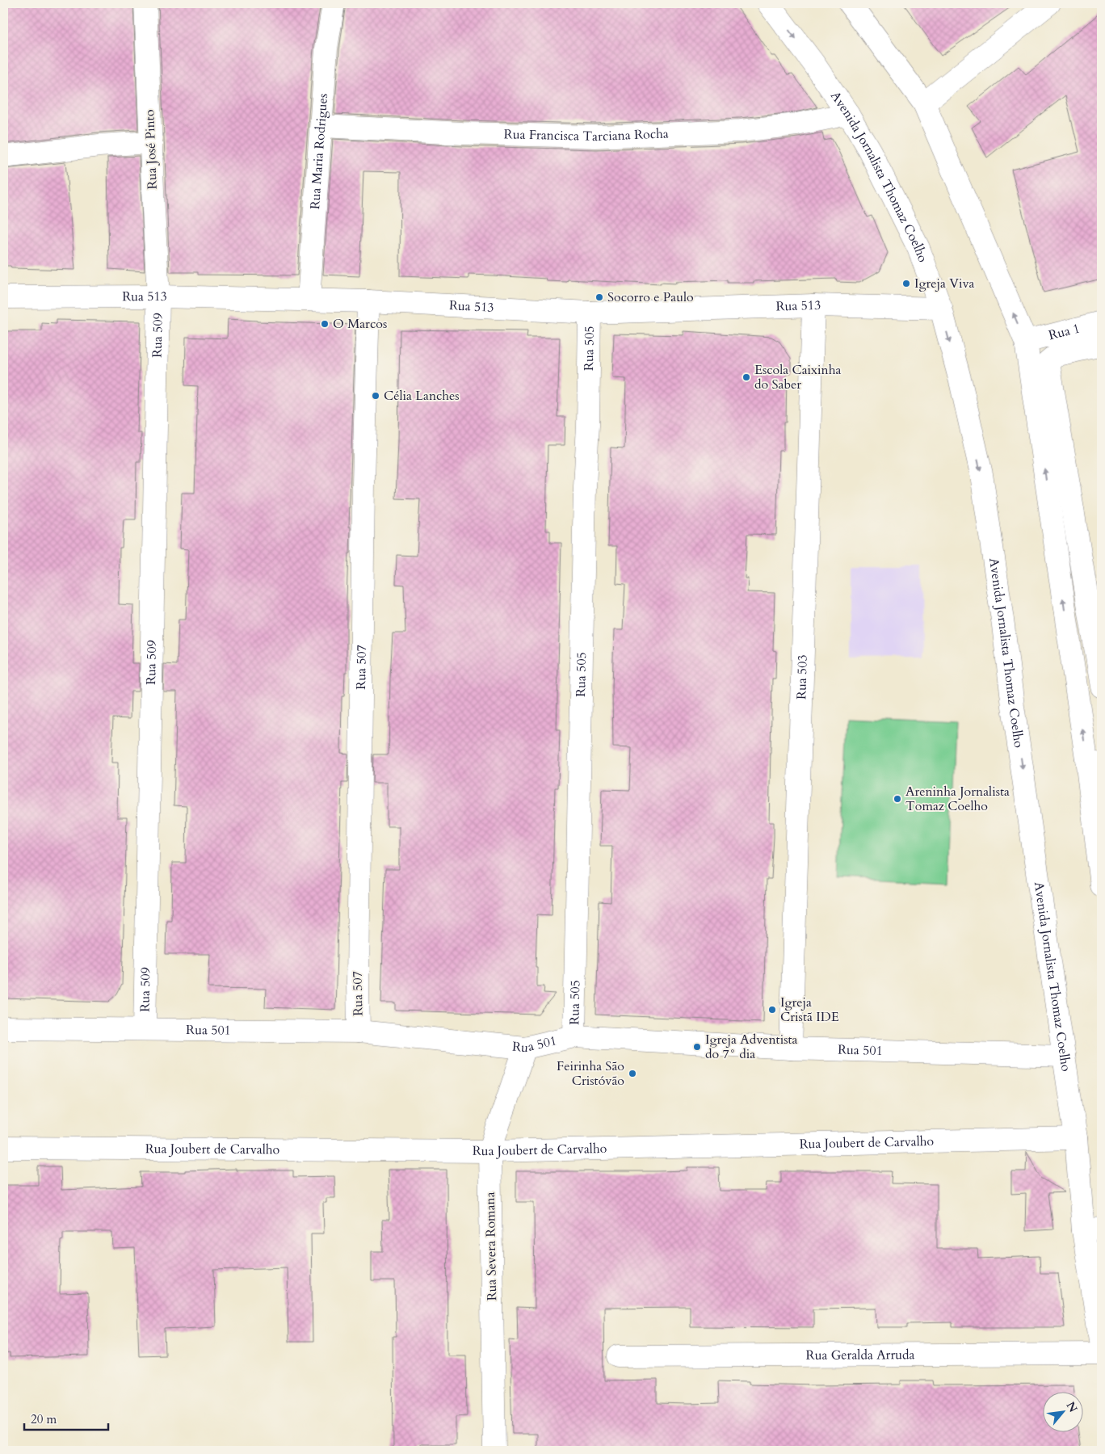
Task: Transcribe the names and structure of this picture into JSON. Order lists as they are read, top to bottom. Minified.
{"streets":{"street":["Rua Francisca Tarciana Rocha","Rua José Pinto","Rua Maria Rodrigues","Avenida Jornalista Thomaz Coelho","Rua 513","Rua 1","Rua 509","Rua 505","Rua 507","Rua 503","Rua 501","Rua Joubert de Carvalho","Rua Severa Romana","Rua Geralda Arruda"]},"crossings":[["Rua Francisca Tarciana Rocha","Rua Maria Rodrigues"],["Rua Francisca Tarciana Rocha","Avenida Jornalista Thomaz Coelho"],["Rua José Pinto","Rua 513"],["Rua José Pinto","Rua 509"],["Rua Maria Rodrigues","Rua 513"],["Avenida Jornalista Thomaz Coelho","Rua 513"],["Avenida Jornalista Thomaz Coelho","Rua 501"],["Avenida Jornalista Thomaz Coelho","Rua Joubert de Carvalho"],["Rua 513","Rua 509"],["Rua 513","Rua 505"],["Rua 513","Rua 507"],["Rua 513","Rua 503"],["Rua 509","Rua 501"],["Rua 505","Rua 501"],["Rua 507","Rua 501"],["Rua 503","Rua 501"],["Rua 501","Rua Severa Romana"],["Rua Joubert de Carvalho","Rua Severa Romana"]],"places":["Igreja Viva","Socorro e Paulo","O Marcos","Escola Caixinha do Saber","Célia Lanches","Areninha Jornalista Tomaz Coelho","Igreja Cristã IDE","Igreja Adventista do 7° dia","Feirinha São Cristóvão"],"scale_bar":"20 m","north":"top right"}
